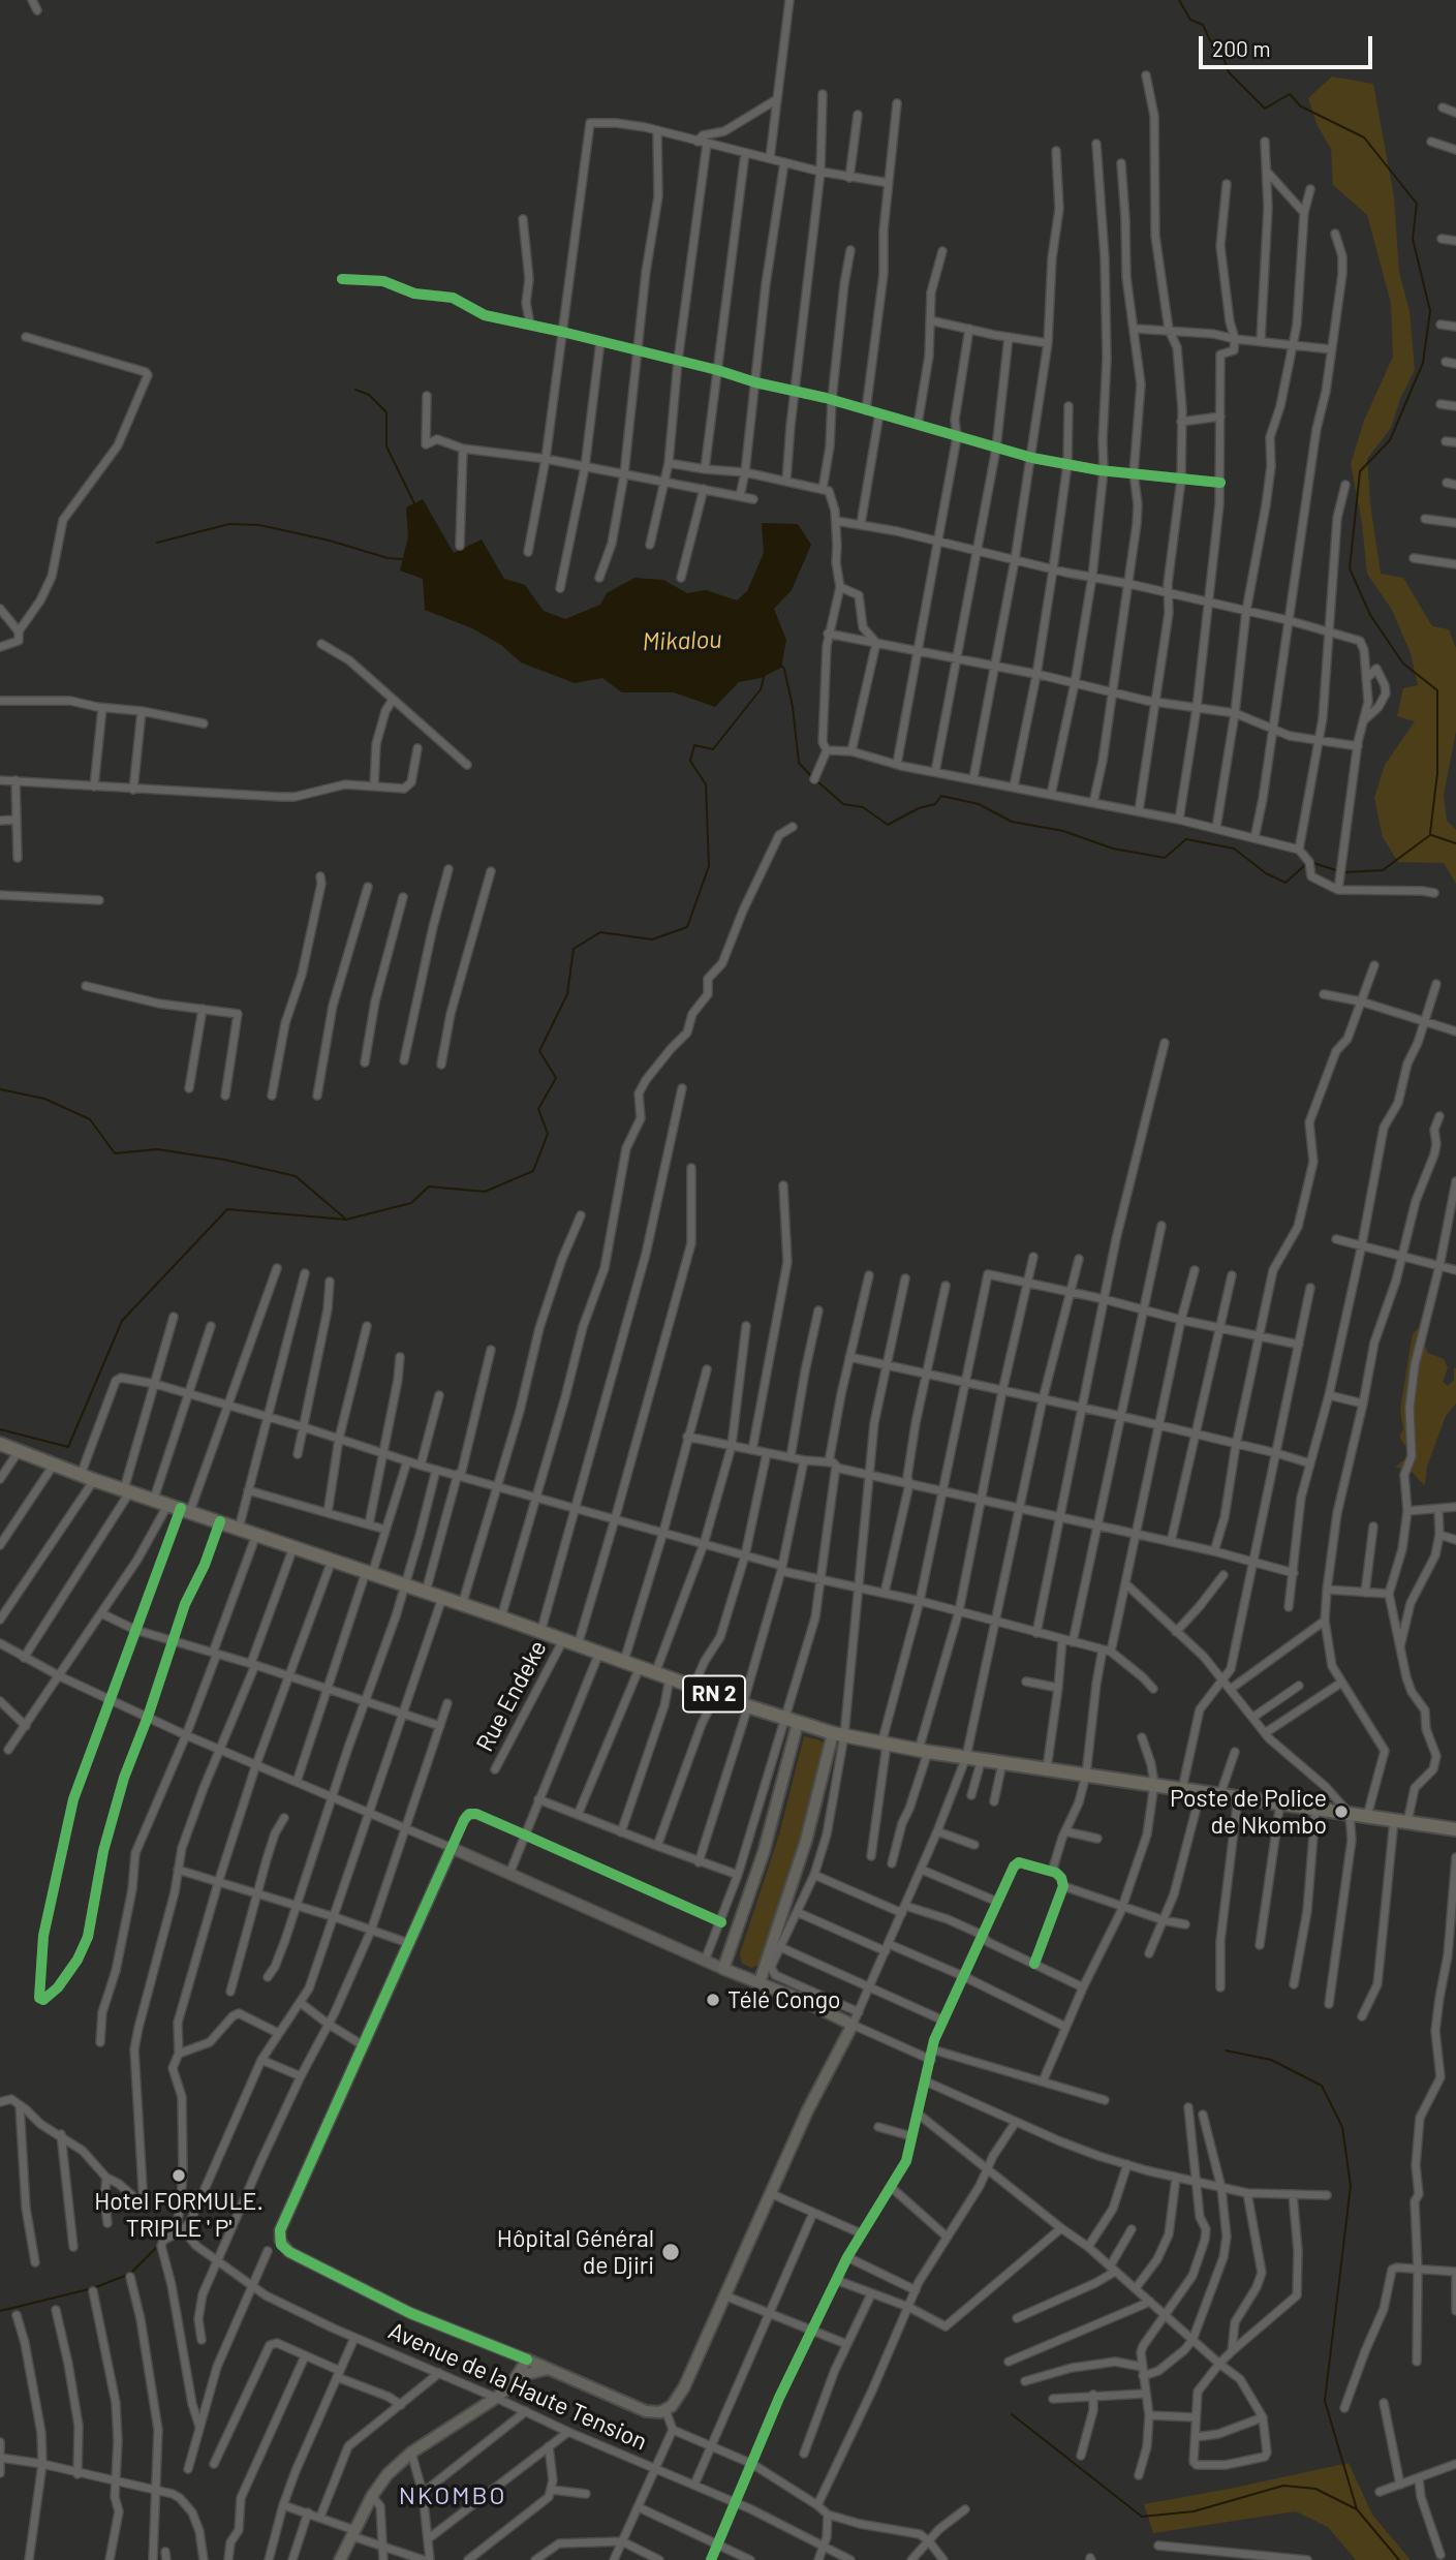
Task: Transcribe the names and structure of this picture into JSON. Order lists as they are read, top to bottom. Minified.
{"streets":{"highway":["RN 2"],"street":["Rue Endeke","Avenue de la Haute Tension"]},"crossings":[["RN 2","Rue Endeke"]],"districts":["NKOMBO"],"water":["Mikalou"],"places":["Poste de Police de Nkombo","Télé Congo","Hotel FORMULE. TRIPLE ' P'","Hôpital Général de Djiri"],"scale_bar":"200 m"}
